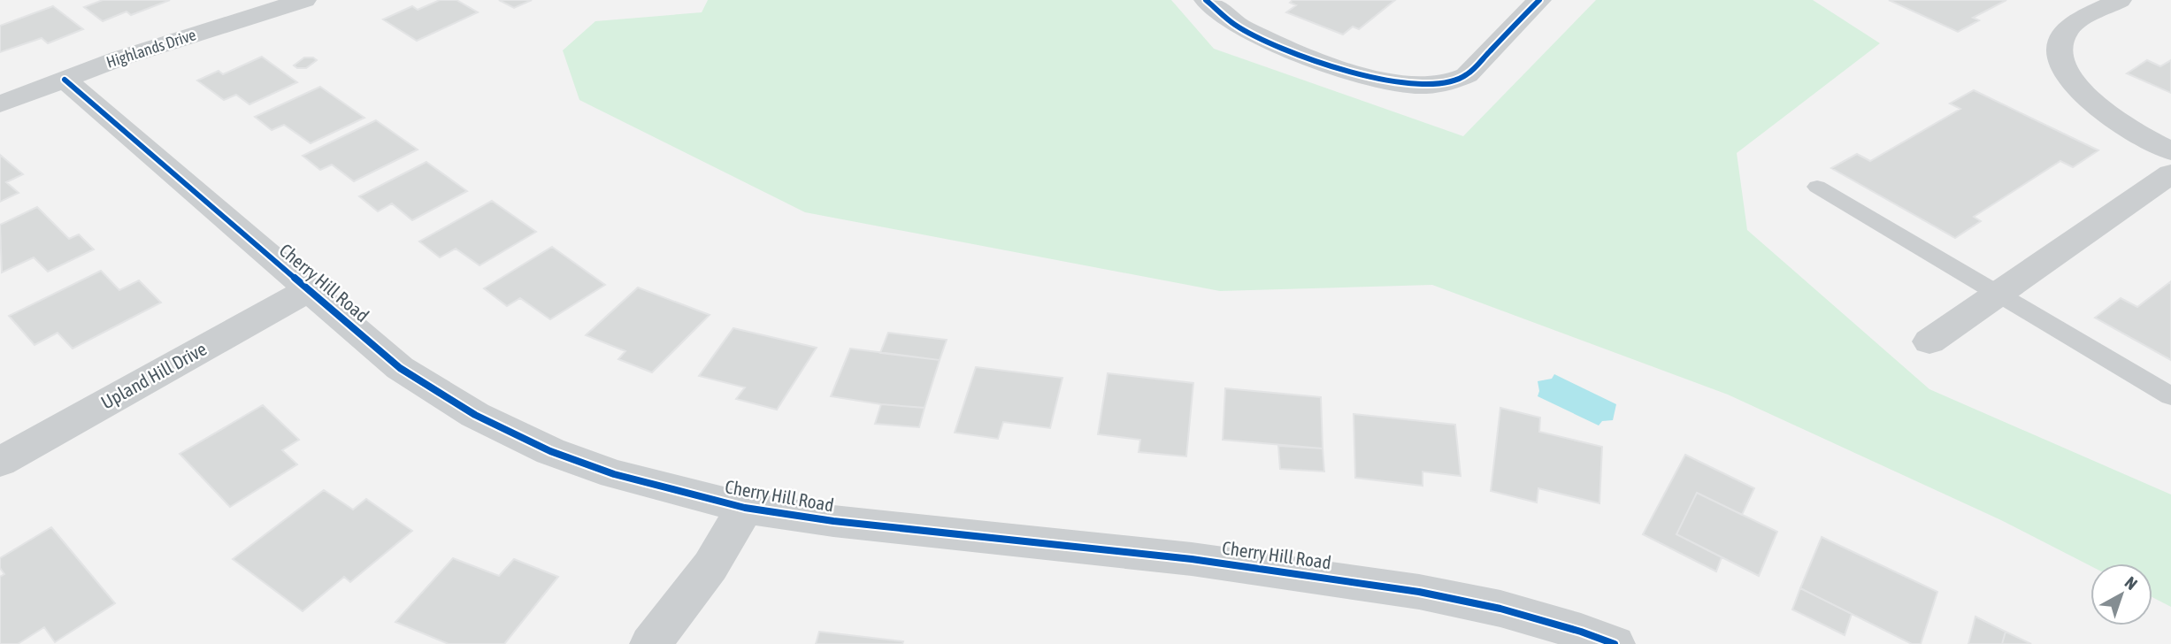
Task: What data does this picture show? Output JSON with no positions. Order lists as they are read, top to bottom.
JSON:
{
  "streets": {
    "street": ["Highlands Drive", "Cherry Hill Road", "Upland Hill Drive"]
  },
  "crossings": [
    ["Highlands Drive", "Cherry Hill Road"],
    ["Cherry Hill Road", "Upland Hill Drive"]
  ],
  "north": "top right"
}
